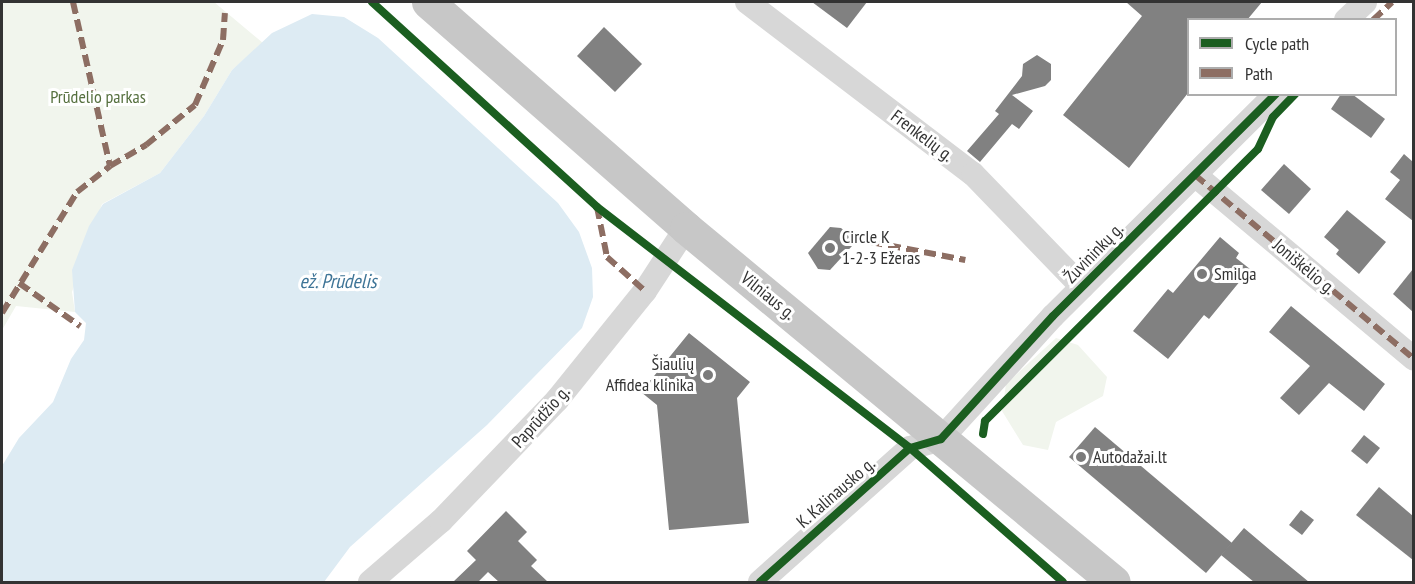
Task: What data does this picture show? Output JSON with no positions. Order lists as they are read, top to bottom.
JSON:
{
  "streets": {
    "highway": ["Vilniaus g."],
    "street": [
      "Frenkelių g.",
      "Žuvininkų g.",
      "Joniškėlio g.",
      "Paprūdžio g.",
      "K. Kalinausko g."
    ]
  },
  "crossings": [
    ["Frenkelių g.", "Žuvininkų g."],
    ["Žuvininkų g.", "Joniškėlio g."],
    ["Žuvininkų g.", "Vilniaus g."],
    ["Žuvininkų g.", "K. Kalinausko g."],
    ["Vilniaus g.", "Paprūdžio g."],
    ["Vilniaus g.", "K. Kalinausko g."]
  ],
  "water": ["ež. Prūdelis"],
  "parks": ["Prūdelio parkas"],
  "places": [
    "Circle K 1-2-3 Ežeras",
    "Smilga",
    "Šiaulių Affidea klinika",
    "Autodažai.lt"
  ],
  "legend": ["Cycle path", "Path"]
}
